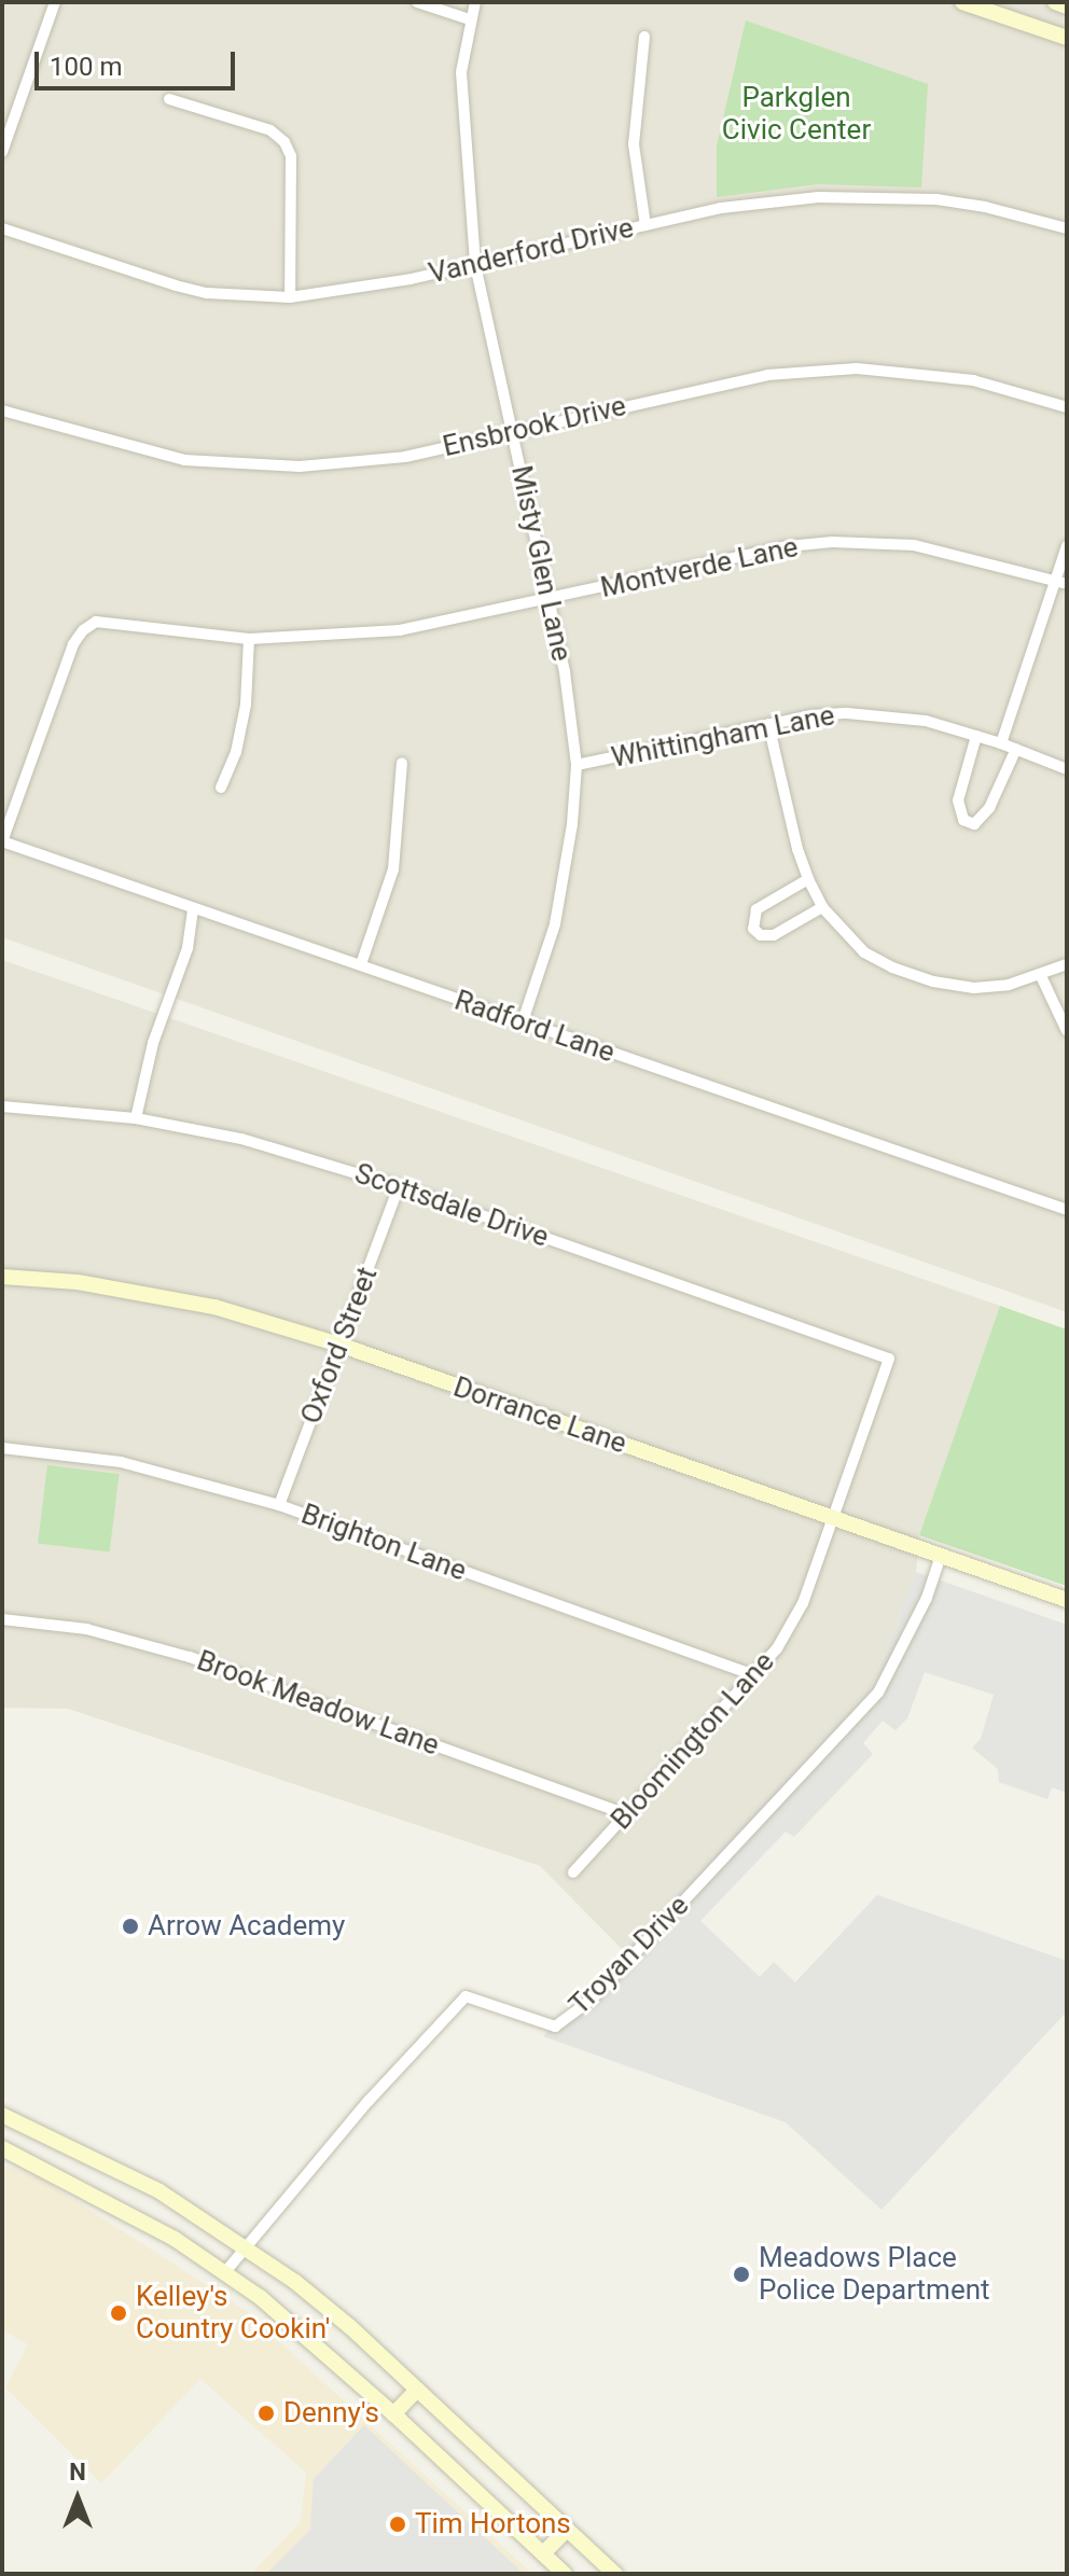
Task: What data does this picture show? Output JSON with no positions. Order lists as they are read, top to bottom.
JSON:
{
  "streets": {
    "main road": ["Dorrance Lane"],
    "street": [
      "Vanderford Drive",
      "Ensbrook Drive",
      "Misty Glen Lane",
      "Montverde Lane",
      "Whittingham Lane",
      "Radford Lane",
      "Scottsdale Drive",
      "Oxford Street",
      "Brighton Lane",
      "Brook Meadow Lane",
      "Bloomington Lane",
      "Troyan Drive"
    ]
  },
  "crossings": [
    ["Vanderford Drive", "Misty Glen Lane"],
    ["Ensbrook Drive", "Misty Glen Lane"],
    ["Misty Glen Lane", "Montverde Lane"],
    ["Misty Glen Lane", "Whittingham Lane"],
    ["Misty Glen Lane", "Radford Lane"],
    ["Montverde Lane", "Radford Lane"],
    ["Scottsdale Drive", "Oxford Street"],
    ["Scottsdale Drive", "Bloomington Lane"],
    ["Oxford Street", "Dorrance Lane"],
    ["Oxford Street", "Brighton Lane"],
    ["Dorrance Lane", "Bloomington Lane"],
    ["Dorrance Lane", "Troyan Drive"],
    ["Brighton Lane", "Bloomington Lane"],
    ["Brook Meadow Lane", "Bloomington Lane"]
  ],
  "parks": ["Parkglen Civic Center"],
  "places": [
    "Arrow Academy",
    "Meadows Place Police Department",
    "Kelley's Country Cookin'",
    "Denny's",
    "Tim Hortons"
  ],
  "scale_bar": "100 m",
  "north": "top"
}
